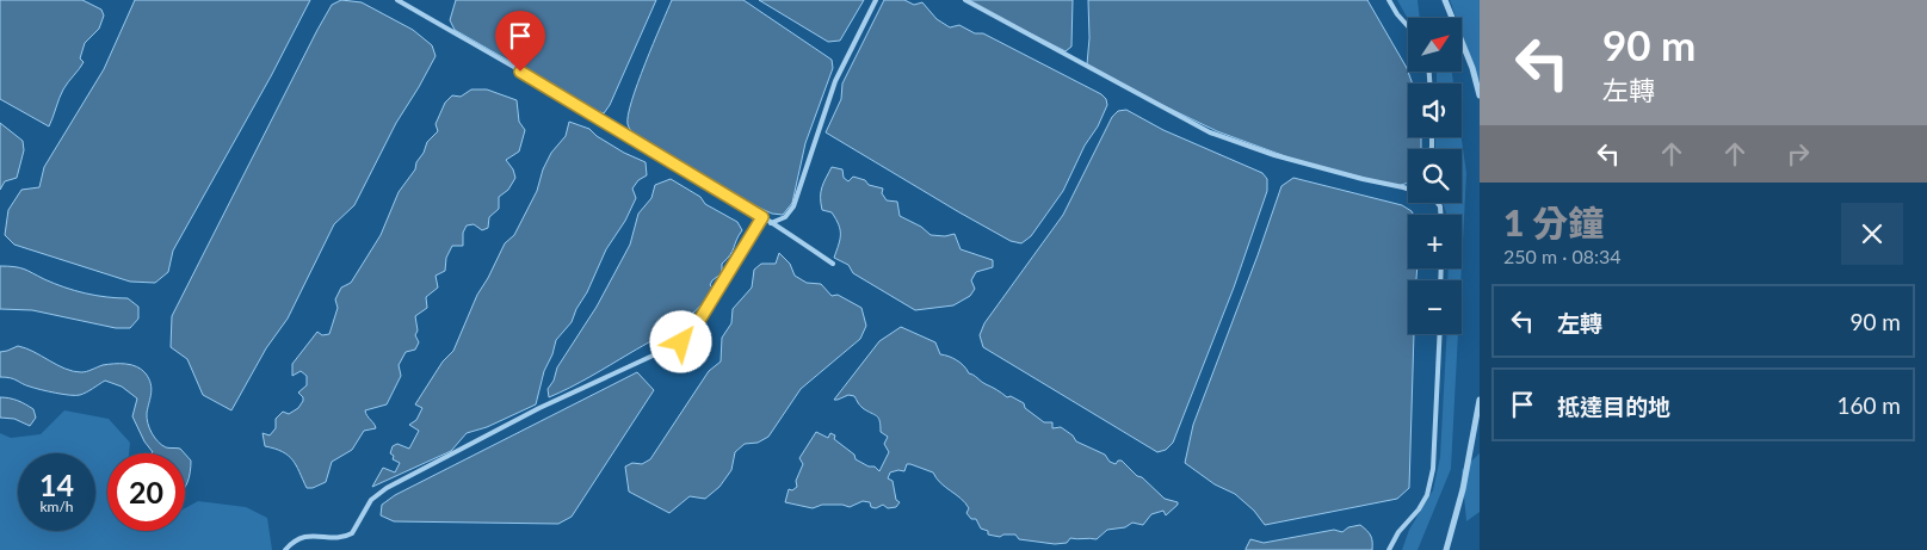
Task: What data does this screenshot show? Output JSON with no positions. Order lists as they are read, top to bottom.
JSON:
{
  "north": "top right",
  "page": {
    "turn": ["90 m", "左轉"],
    "map_buttons": ["+", "−"],
    "heading": ["1 分鐘", "250 m · 08:34"],
    "list": [
      {
        "name": "左轉",
        "value": "90 m"
      },
      {
        "name": "抵達目的地",
        "value": "160 m"
      }
    ],
    "speed": "14 km/h",
    "limit": "20"
  }
}
